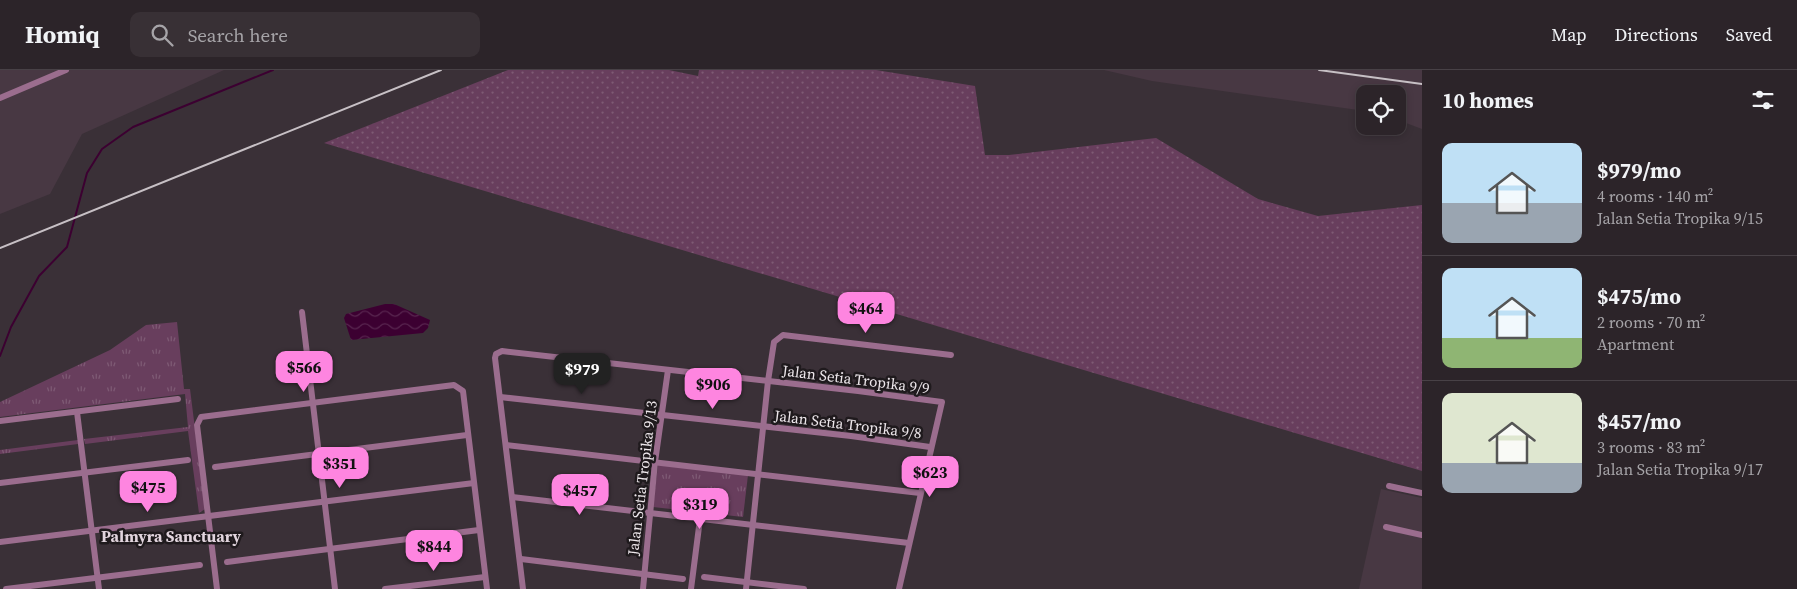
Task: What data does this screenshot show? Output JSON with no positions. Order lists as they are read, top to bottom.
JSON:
{
  "streets": {
    "street": ["Jalan Setia Tropika 9/9", "Jalan Setia Tropika 9/8", "Jalan Setia Tropika 9/13"]
  },
  "crossings": [
    ["Jalan Setia Tropika 9/9", "Jalan Setia Tropika 9/8"],
    ["Jalan Setia Tropika 9/9", "Jalan Setia Tropika 9/13"],
    ["Jalan Setia Tropika 9/8", "Jalan Setia Tropika 9/13"]
  ],
  "districts": ["Palmyra Sanctuary"],
  "page": {
    "header": "Homiq",
    "search": "Search here",
    "nav": ["Map", "Directions", "Saved"],
    "heading": "10 homes",
    "list": [
      {
        "name": "$979/mo",
        "note": "4 rooms · 140 m² · Jalan Setia Tropika 9/15"
      },
      {
        "name": "$475/mo",
        "note": "2 rooms · 70 m² · Apartment"
      },
      {
        "name": "$457/mo",
        "note": "3 rooms · 83 m² · Jalan Setia Tropika 9/17"
      }
    ],
    "price": [
      "$464",
      "$566",
      "$979",
      "$906",
      "$351",
      "$623",
      "$475",
      "$457",
      "$319",
      "$844"
    ]
  }
}
